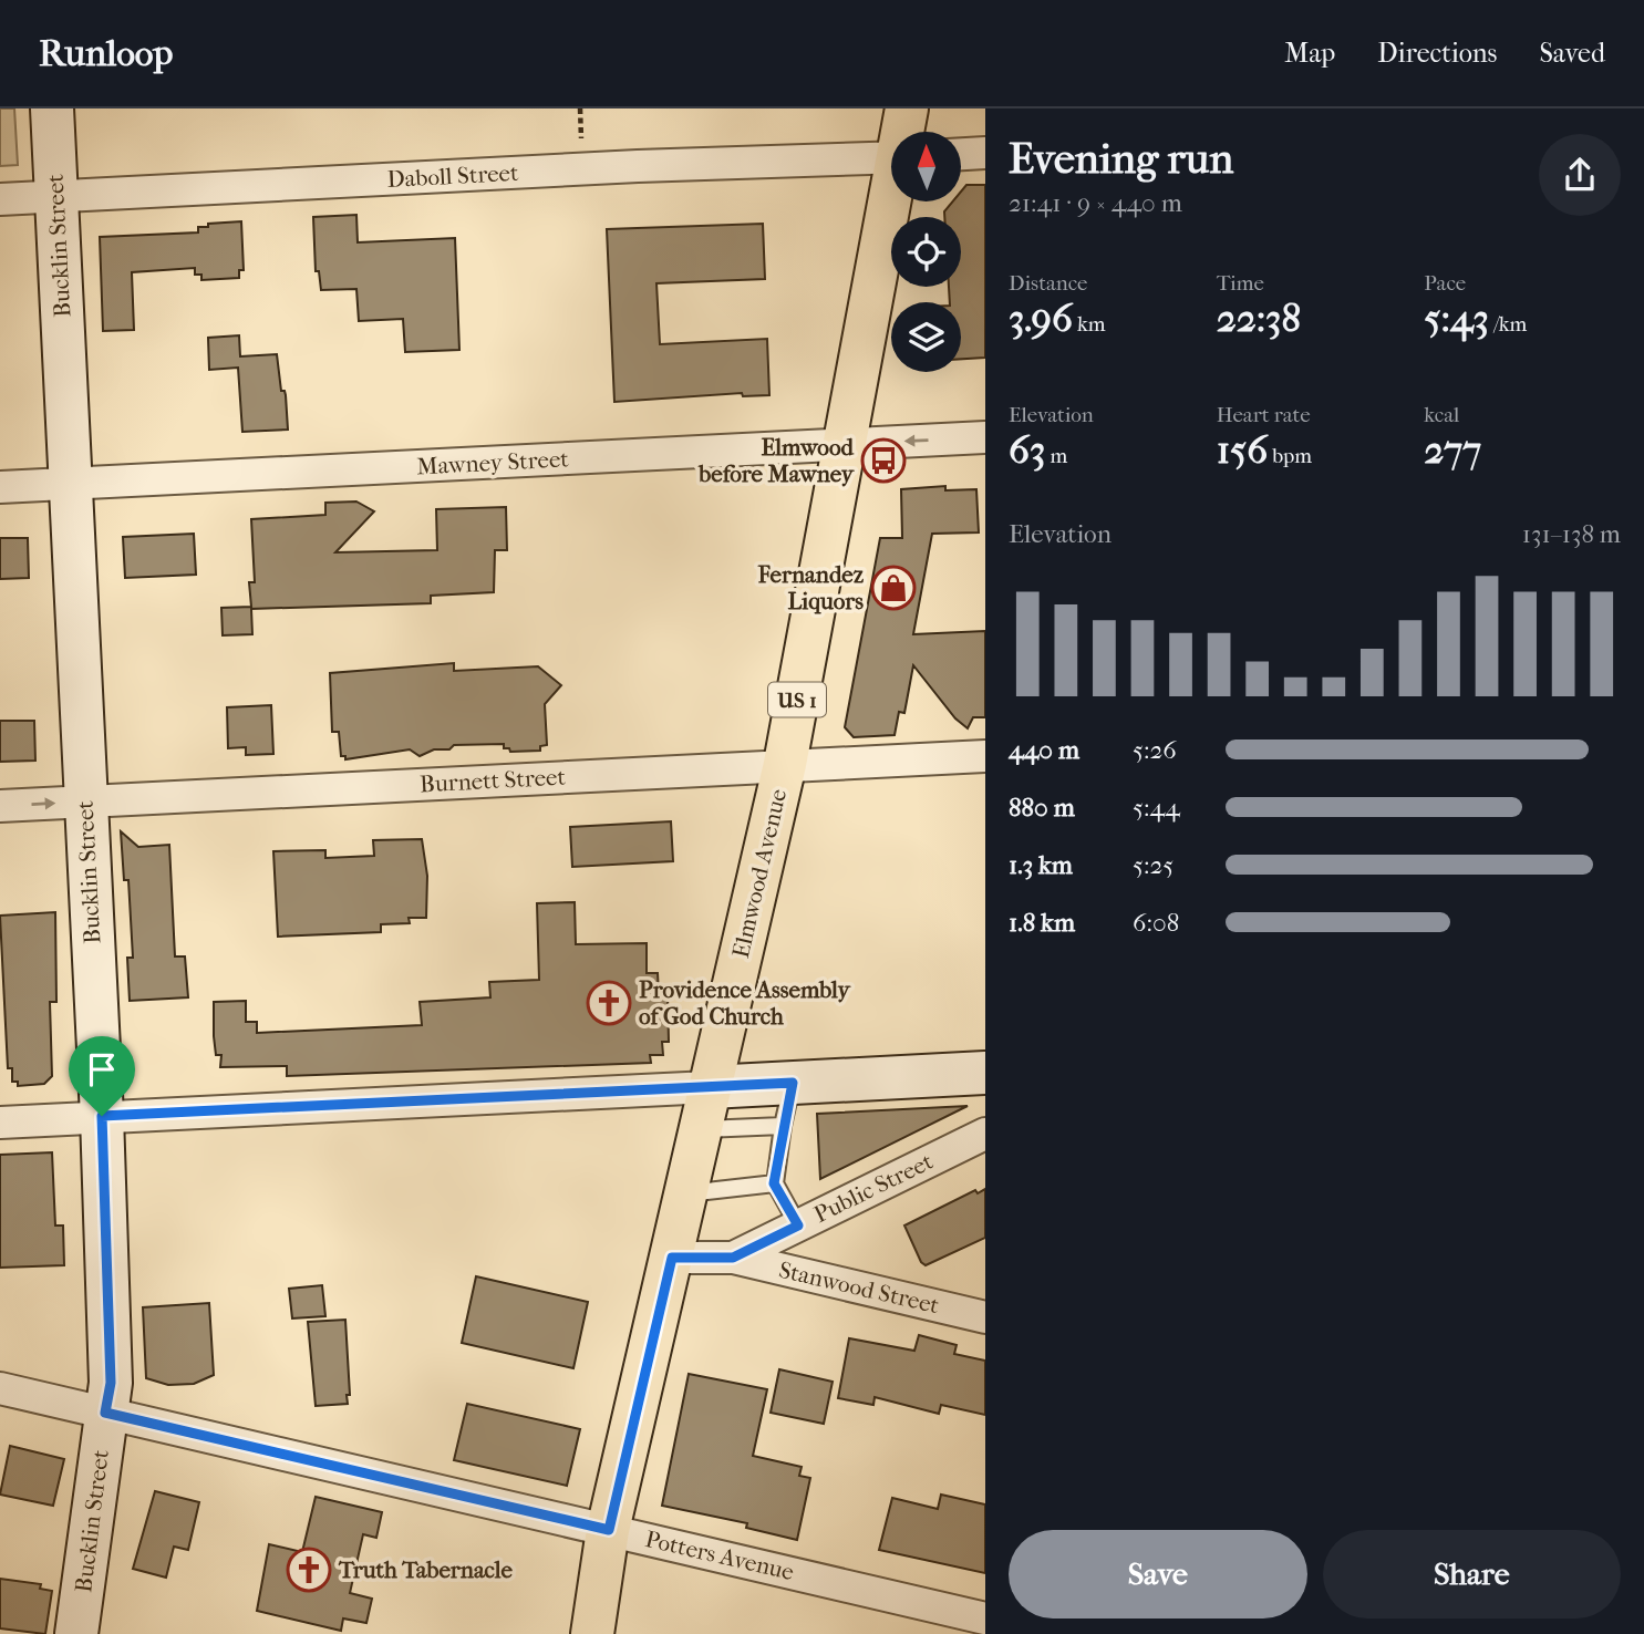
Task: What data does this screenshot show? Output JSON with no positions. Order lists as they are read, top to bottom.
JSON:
{
  "streets": {
    "main road": ["US 1", "Elmwood Avenue"],
    "street": [
      "Daboll Street",
      "Bucklin Street",
      "Mawney Street",
      "Burnett Street",
      "Public Street",
      "Stanwood Street",
      "Potters Avenue"
    ]
  },
  "crossings": [
    ["Daboll Street", "Bucklin Street"],
    ["Bucklin Street", "Mawney Street"],
    ["Bucklin Street", "Burnett Street"],
    ["Bucklin Street", "Potters Avenue"],
    ["Mawney Street", "Elmwood Avenue"],
    ["Burnett Street", "Elmwood Avenue"],
    ["Elmwood Avenue", "Public Street"],
    ["Elmwood Avenue", "Potters Avenue"],
    ["Public Street", "Stanwood Street"]
  ],
  "places": {
    "bus stop": ["Elmwood before Mawney"],
    "shop": ["Fernandez Liquors"],
    "church": ["Providence Assembly of God Church", "Truth Tabernacle"]
  },
  "north": "top",
  "page": {
    "header": "Runloop",
    "nav": ["Map", "Directions", "Saved"],
    "heading": ["Evening run", "21:41 · 9 × 440 m"],
    "stats": [
      ["Distance", "3.96 km"],
      ["Time", "22:38"],
      ["Pace", "5:43 /km"],
      ["Elevation", "63 m"],
      ["Heart rate", "156 bpm"],
      ["kcal", "277"]
    ],
    "chart": ["Elevation", "131–138 m"],
    "list": [
      {
        "name": "440 m",
        "note": "5:26"
      },
      {
        "name": "880 m",
        "note": "5:44"
      },
      {
        "name": "1.3 km",
        "note": "5:25"
      },
      {
        "name": "1.8 km",
        "note": "6:08"
      }
    ],
    "buttons": ["Save", "Share"]
  }
}
